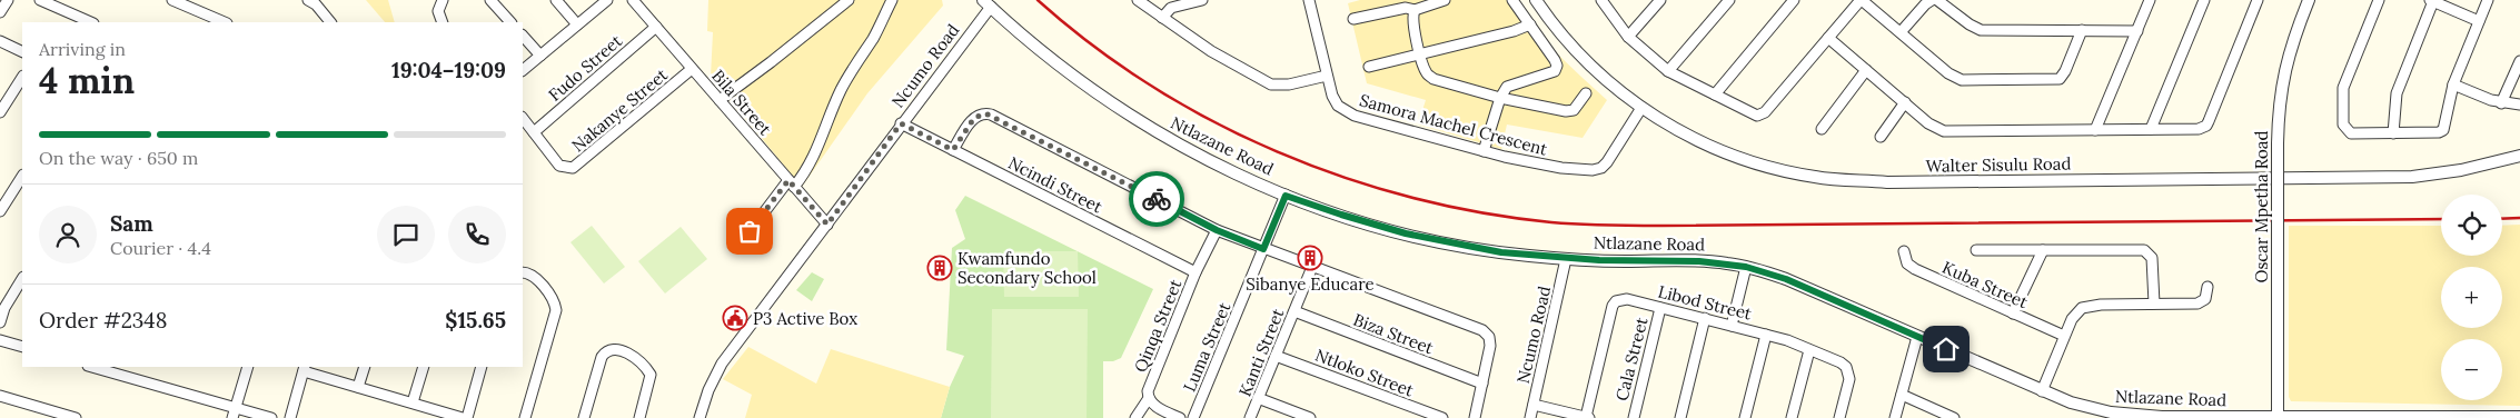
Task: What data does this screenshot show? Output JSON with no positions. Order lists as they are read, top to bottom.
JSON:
{
  "streets": {
    "street": [
      "Ncumo Road",
      "Fudo Street",
      "Bila Street",
      "Nakanye Street",
      "Samora Machel Crescent",
      "Ntlazane Road",
      "Walter Sisulu Road",
      "Ncindi Street",
      "Oscar Mpetha Road",
      "Kuba Street",
      "Libod Street",
      "Qinqa Street",
      "Biza Street",
      "Luma Street",
      "Kanti Street",
      "Cala Street",
      "Ntloko Street"
    ]
  },
  "crossings": [
    ["Ncumo Road", "Bila Street"],
    ["Ncumo Road", "Ntlazane Road"],
    ["Ncumo Road", "Ncindi Street"],
    ["Fudo Street", "Bila Street"],
    ["Fudo Street", "Nakanye Street"],
    ["Bila Street", "Nakanye Street"],
    ["Samora Machel Crescent", "Walter Sisulu Road"],
    ["Ntlazane Road", "Oscar Mpetha Road"],
    ["Ntlazane Road", "Luma Street"],
    ["Ncindi Street", "Qinqa Street"],
    ["Libod Street", "Cala Street"],
    ["Biza Street", "Kanti Street"],
    ["Kanti Street", "Ntloko Street"]
  ],
  "places": {
    "building": ["Sibanye Educare", "Kwamfundo Secondary School"],
    "public building": ["P3 Active Box"]
  },
  "page": {
    "heading": ["4 min", "Arriving in", "19:04–19:09"],
    "panel": [
      "Sam",
      "Courier · 4.4",
      "Order #2348",
      "$15.65"
    ],
    "bar": "On the way · 650 m",
    "map_buttons": ["+", "−"]
  }
}
